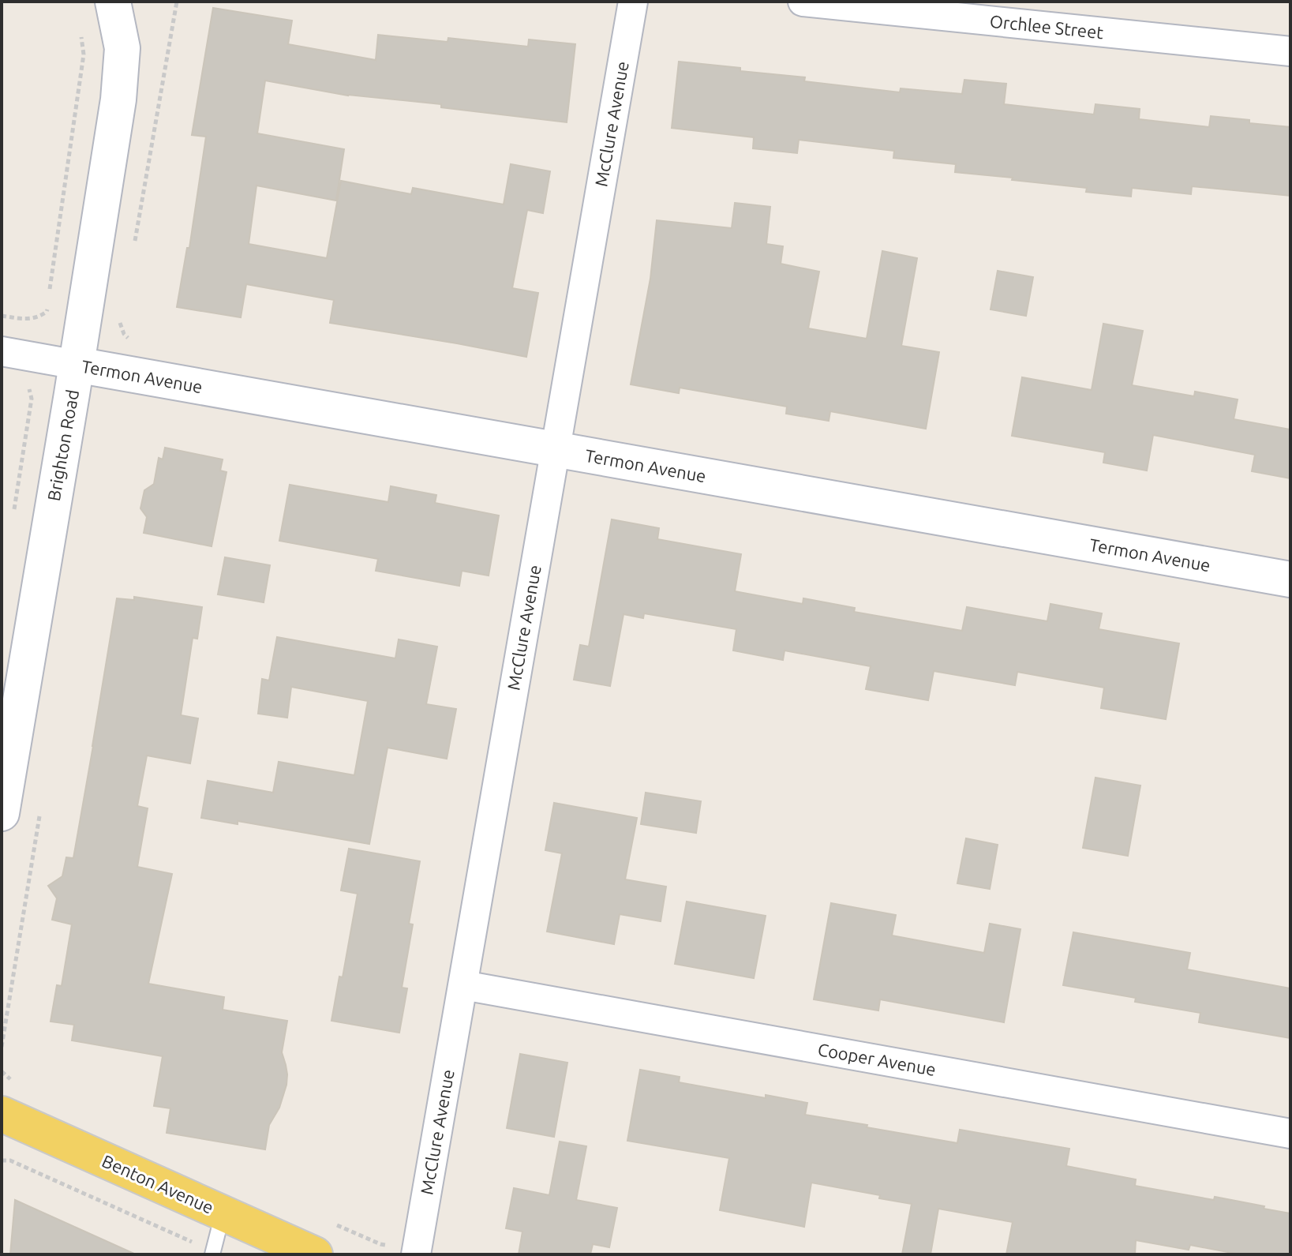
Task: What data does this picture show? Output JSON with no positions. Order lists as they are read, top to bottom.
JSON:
{
  "streets": {
    "main road": ["Benton Avenue"],
    "street": [
      "Orchlee Street",
      "McClure Avenue",
      "Termon Avenue",
      "Brighton Road",
      "Cooper Avenue"
    ]
  },
  "crossings": [
    ["McClure Avenue", "Termon Avenue"],
    ["McClure Avenue", "Cooper Avenue"],
    ["Termon Avenue", "Brighton Road"]
  ]
}
